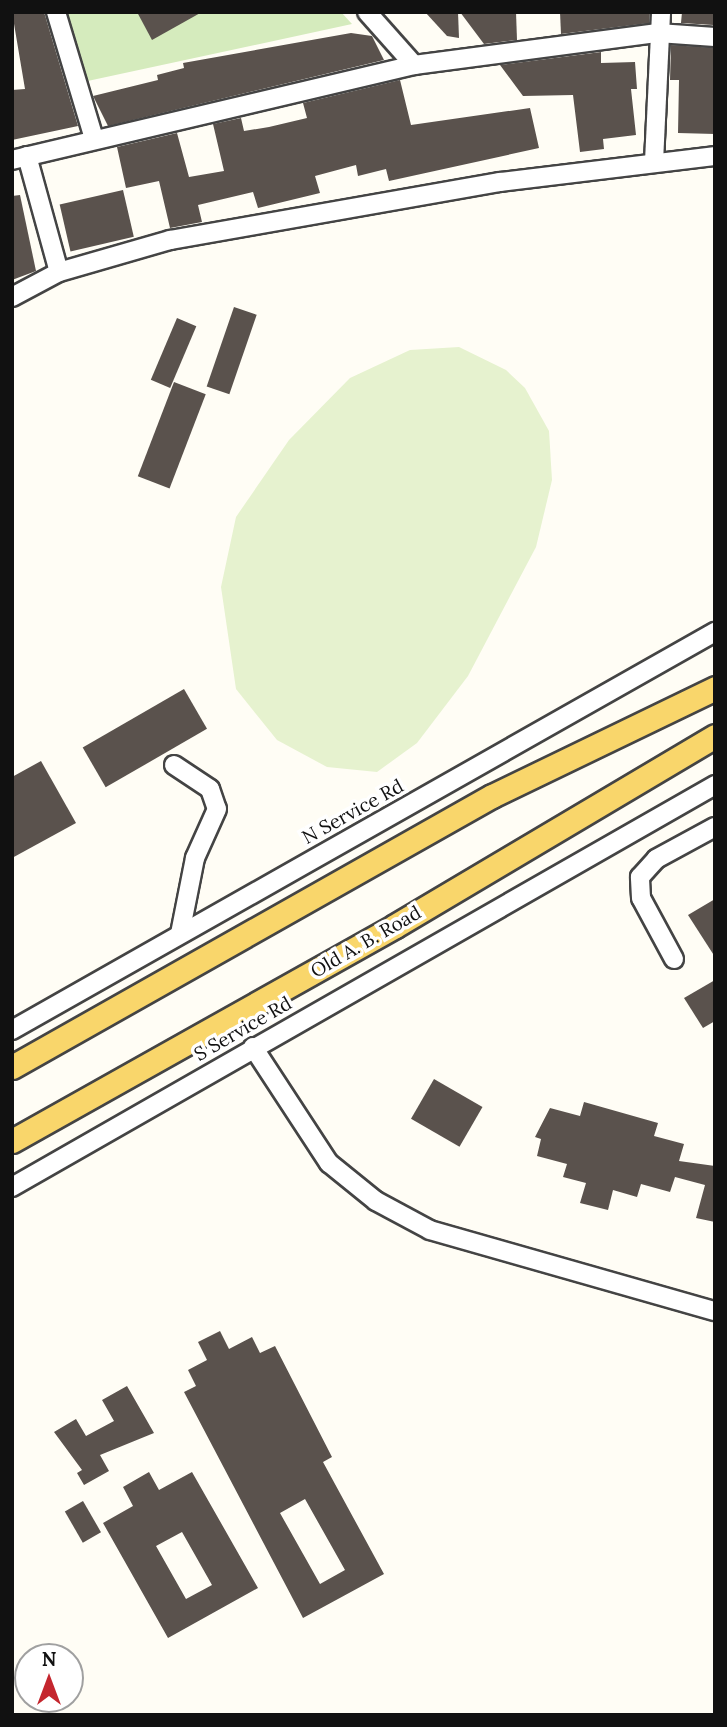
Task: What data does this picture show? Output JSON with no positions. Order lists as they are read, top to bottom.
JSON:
{
  "streets": {
    "main road": ["Old A. B. Road"],
    "street": ["N Service Rd", "S Service Rd"]
  },
  "north": "top"
}
